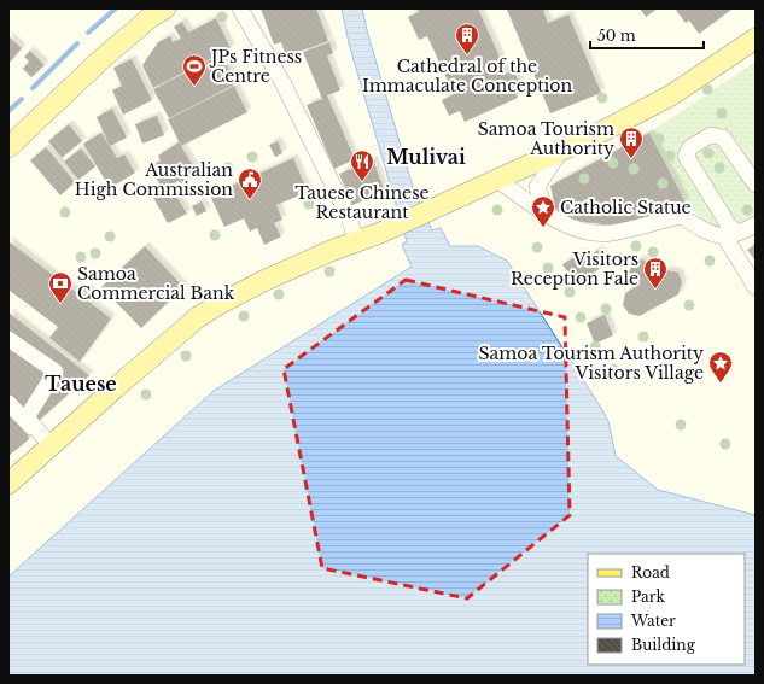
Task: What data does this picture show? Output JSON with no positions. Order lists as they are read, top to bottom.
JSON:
{
  "districts": ["Mulivai", "Tauese"],
  "places": {
    "building": ["Cathedral of the Immaculate Conception", "Samoa Tourism Authority", "Visitors Reception Fale"],
    "sports": ["JPs Fitness Centre"],
    "restaurant": ["Tauese Chinese Restaurant"],
    "public building": ["Australian High Commission"],
    "place": ["Catholic Statue", "Samoa Tourism Authority Visitors Village"],
    "bank": ["Samoa Commercial Bank"]
  },
  "legend": [
    "Road",
    "Park",
    "Water",
    "Building"
  ],
  "scale_bar": "50 m"
}
